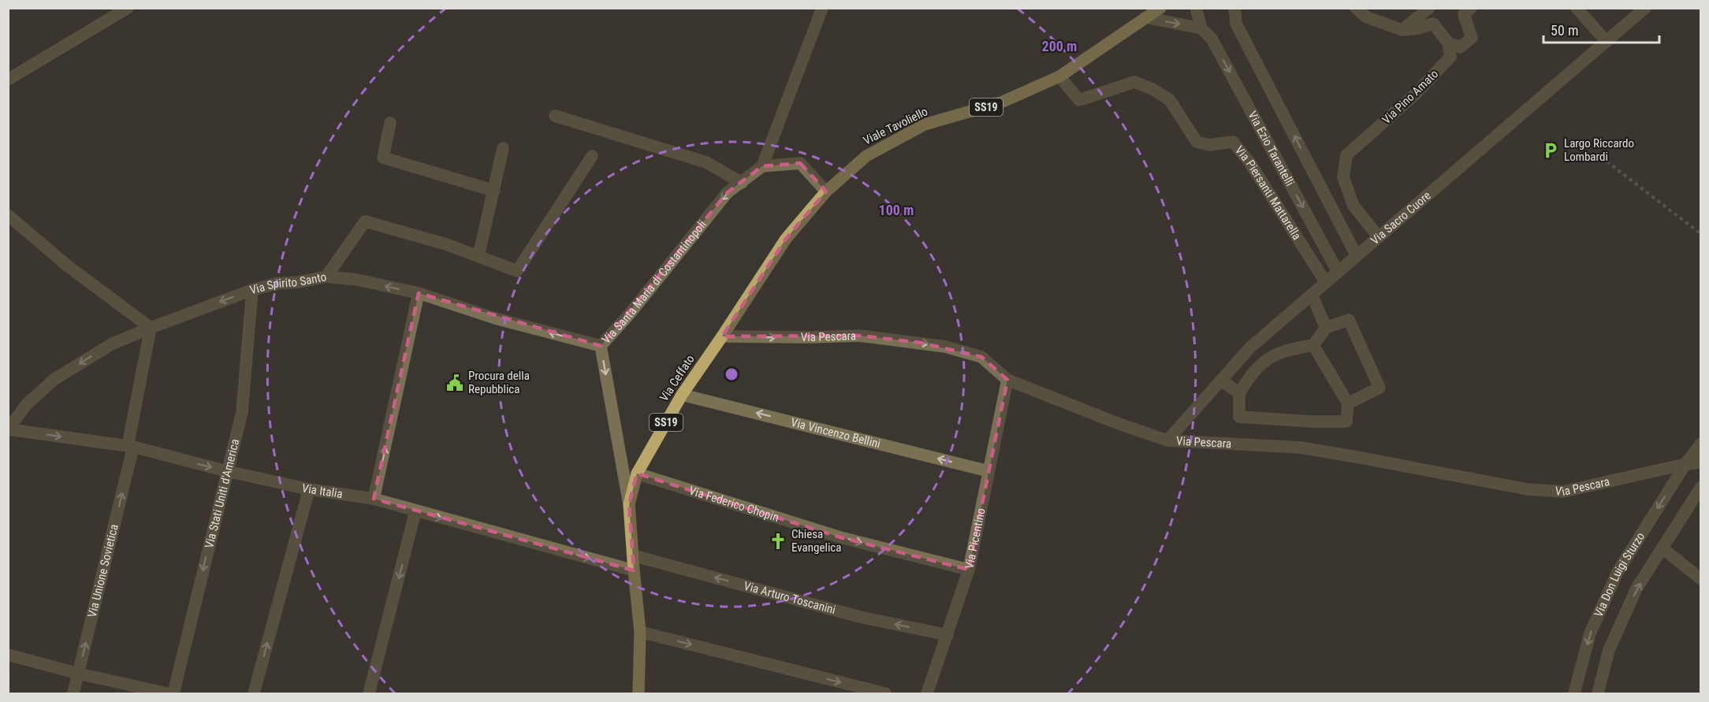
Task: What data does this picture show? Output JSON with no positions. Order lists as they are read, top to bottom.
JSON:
{
  "streets": {
    "main road": ["SS19", "Viale Tavoliello", "Via Ceffato"],
    "street": [
      "Via Pino Amato",
      "Via Ezio Tarantelli",
      "Via Piersanti Mattarella",
      "Via Sacro Cuore",
      "Via Santa Maria di Costantinopoli",
      "Via Spirito Santo",
      "Via Pescara",
      "Via Vincenzo Bellini",
      "Via Italia",
      "Via Stati Uniti d'America",
      "Via Federico Chopin",
      "Via Picentino",
      "Via Unione Sovietica",
      "Via Don Luigi Sturzo",
      "Via Arturo Toscanini"
    ]
  },
  "crossings": [
    ["Via Pino Amato", "Via Sacro Cuore"],
    ["Viale Tavoliello", "Via Piersanti Mattarella"],
    ["Viale Tavoliello", "Via Ceffato"],
    ["Via Ezio Tarantelli", "Via Sacro Cuore"],
    ["Via Piersanti Mattarella", "Via Sacro Cuore"],
    ["Via Sacro Cuore", "Via Pescara"],
    ["Via Santa Maria di Costantinopoli", "Via Spirito Santo"],
    ["Via Santa Maria di Costantinopoli", "Via Ceffato"],
    ["Via Spirito Santo", "Via Italia"],
    ["Via Spirito Santo", "Via Stati Uniti d'America"],
    ["Via Spirito Santo", "Via Unione Sovietica"],
    ["Via Pescara", "Via Ceffato"],
    ["Via Pescara", "Via Picentino"],
    ["Via Pescara", "Via Don Luigi Sturzo"],
    ["Via Ceffato", "Via Vincenzo Bellini"],
    ["Via Ceffato", "Via Italia"],
    ["Via Ceffato", "Via Federico Chopin"],
    ["Via Ceffato", "Via Arturo Toscanini"],
    ["Via Vincenzo Bellini", "Via Picentino"],
    ["Via Italia", "Via Stati Uniti d'America"],
    ["Via Italia", "Via Unione Sovietica"],
    ["Via Federico Chopin", "Via Picentino"],
    ["Via Picentino", "Via Arturo Toscanini"]
  ],
  "one_way": [
    "Via Santa Maria di Costantinopoli",
    "Via Spirito Santo",
    "Via Vincenzo Bellini",
    "Via Italia",
    "Via Federico Chopin",
    "Via Unione Sovietica"
  ],
  "places": {
    "parking": ["Largo Riccardo Lombardi"],
    "public building": ["Procura della Repubblica"],
    "church": ["Chiesa Evangelica"]
  },
  "scale_bar": "50 m",
  "rings": ["200 m", "100 m"]
}
